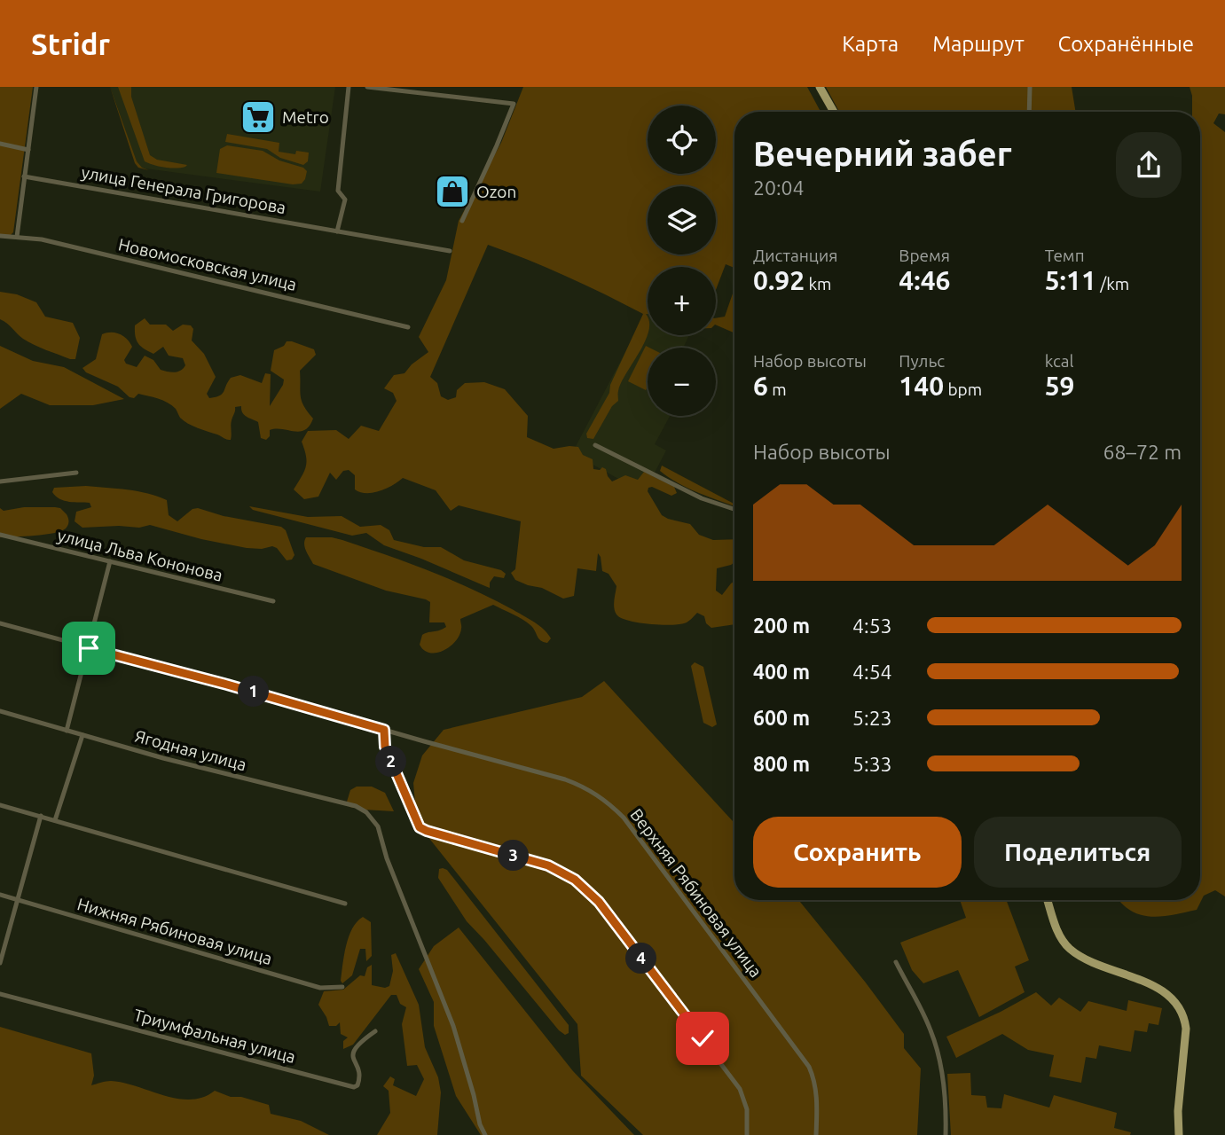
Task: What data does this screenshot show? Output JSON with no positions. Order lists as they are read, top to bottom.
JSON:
{
  "streets": {
    "street": [
      "улица Генерала Григорова",
      "Новомосковская улица",
      "улица Льва Кононова",
      "Ягодная улица",
      "Верхняя Рябиновая улица",
      "Нижняя Рябиновая улица",
      "Триумфальная улица"
    ]
  },
  "places": {
    "supermarket": ["Metro"],
    "shop": ["Ozon"]
  },
  "page": {
    "header": "Stridr",
    "nav": ["Карта", "Маршрут", "Сохранённые"],
    "map_buttons": ["+", "−"],
    "heading": ["Вечерний забег", "20:04"],
    "stats": [
      ["Дистанция", "0.92 km"],
      ["Время", "4:46"],
      ["Темп", "5:11 /km"],
      ["Набор высоты", "6 m"],
      ["Пульс", "140 bpm"],
      ["kcal", "59"]
    ],
    "chart": ["Набор высоты", "68–72 m"],
    "list": [
      {
        "name": "200 m",
        "note": "4:53"
      },
      {
        "name": "400 m",
        "note": "4:54"
      },
      {
        "name": "600 m",
        "note": "5:23"
      },
      {
        "name": "800 m",
        "note": "5:33"
      }
    ],
    "pins": [
      "1",
      "2",
      "3",
      "4"
    ],
    "buttons": ["Сохранить", "Поделиться"]
  }
}
